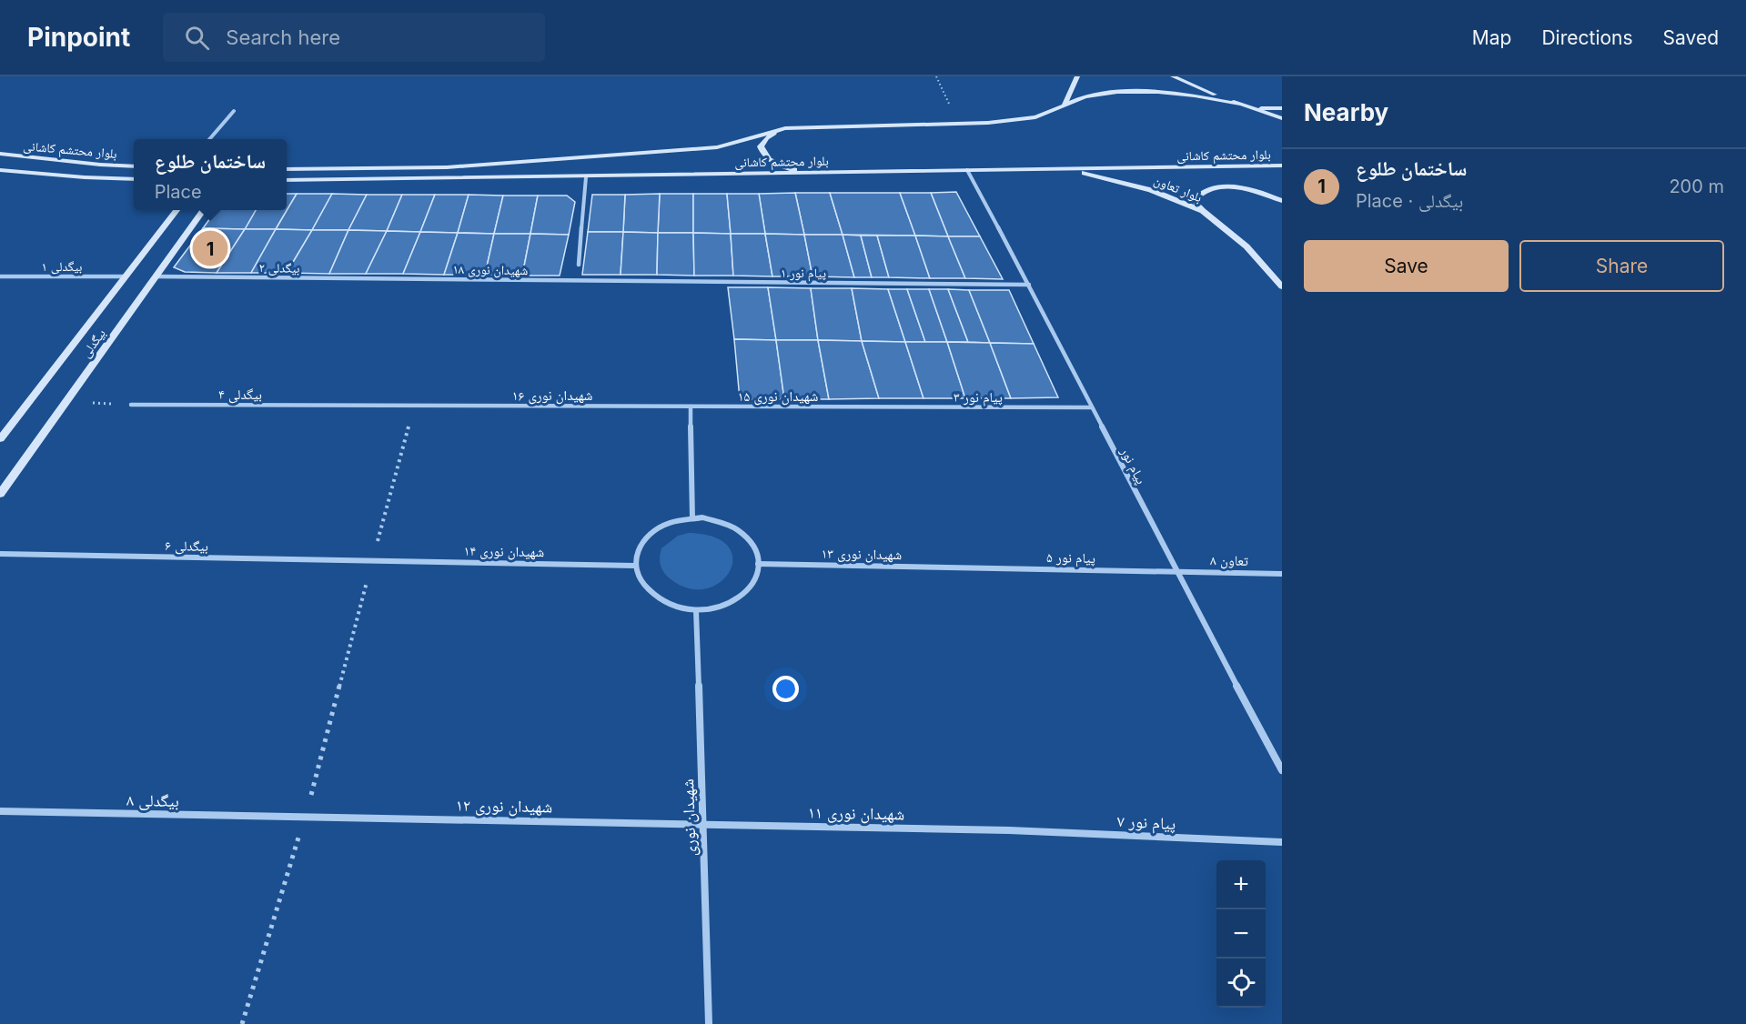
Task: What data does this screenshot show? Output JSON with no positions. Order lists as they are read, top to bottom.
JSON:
{
  "streets": {
    "main road": ["بلوار محتشم کاشانی", "بلوار تعاون", "بیگدلی"],
    "street": [
      "بیگدلی ۱",
      "بیگدلی ۲",
      "شهیدان نوری ۱۸",
      "پیام نور ۱",
      "بیگدلی ۴",
      "شهیدان نوری ۱۶",
      "شهیدان نوری ۱۵",
      "پیام نور ۳",
      "پیام نور",
      "بیگدلی ۶",
      "شهیدان نوری ۱۴",
      "شهیدان نوری ۱۳",
      "پیام نور ۵",
      "تعاون ۸",
      "بیگدلی ۸",
      "شهیدان نوری ۱۲",
      "شهیدان نوری ۱۱",
      "شهیدان نوری",
      "پیام نور ۷"
    ]
  },
  "crossings": [
    ["بلوار محتشم کاشانی", "بلوار تعاون"],
    ["بلوار محتشم کاشانی", "پیام نور"],
    ["بیگدلی ۱", "بیگدلی"],
    ["بیگدلی ۲", "شهیدان نوری ۱۸"],
    ["بیگدلی ۲", "بیگدلی"],
    ["شهیدان نوری ۱۸", "پیام نور ۱"],
    ["پیام نور ۱", "پیام نور"],
    ["بیگدلی ۴", "شهیدان نوری ۱۶"],
    ["شهیدان نوری ۱۶", "شهیدان نوری ۱۵"],
    ["شهیدان نوری ۱۵", "پیام نور ۳"],
    ["پیام نور ۳", "پیام نور"],
    ["پیام نور", "پیام نور ۵"],
    ["پیام نور", "تعاون ۸"],
    ["بیگدلی ۶", "شهیدان نوری ۱۴"],
    ["شهیدان نوری ۱۴", "شهیدان نوری ۱۳"],
    ["شهیدان نوری ۱۴", "شهیدان نوری"],
    ["شهیدان نوری ۱۳", "پیام نور ۵"],
    ["شهیدان نوری ۱۳", "شهیدان نوری"],
    ["پیام نور ۵", "تعاون ۸"],
    ["بیگدلی ۸", "شهیدان نوری ۱۲"],
    ["شهیدان نوری ۱۲", "شهیدان نوری ۱۱"],
    ["شهیدان نوری ۱۲", "شهیدان نوری"],
    ["شهیدان نوری ۱۱", "شهیدان نوری"],
    ["شهیدان نوری ۱۱", "پیام نور ۷"]
  ],
  "page": {
    "header": "Pinpoint",
    "search": "Search here",
    "nav": ["Map", "Directions", "Saved"],
    "heading": "Nearby",
    "popup": ["ساختمان طلوع", "Place"],
    "list": [
      {
        "mark": "1",
        "name": "ساختمان طلوع",
        "note": "Place · بیگدلی",
        "value": "200 m"
      }
    ],
    "buttons": ["Save", "Share"],
    "pins": "1",
    "map_buttons": ["+", "−"]
  }
}
